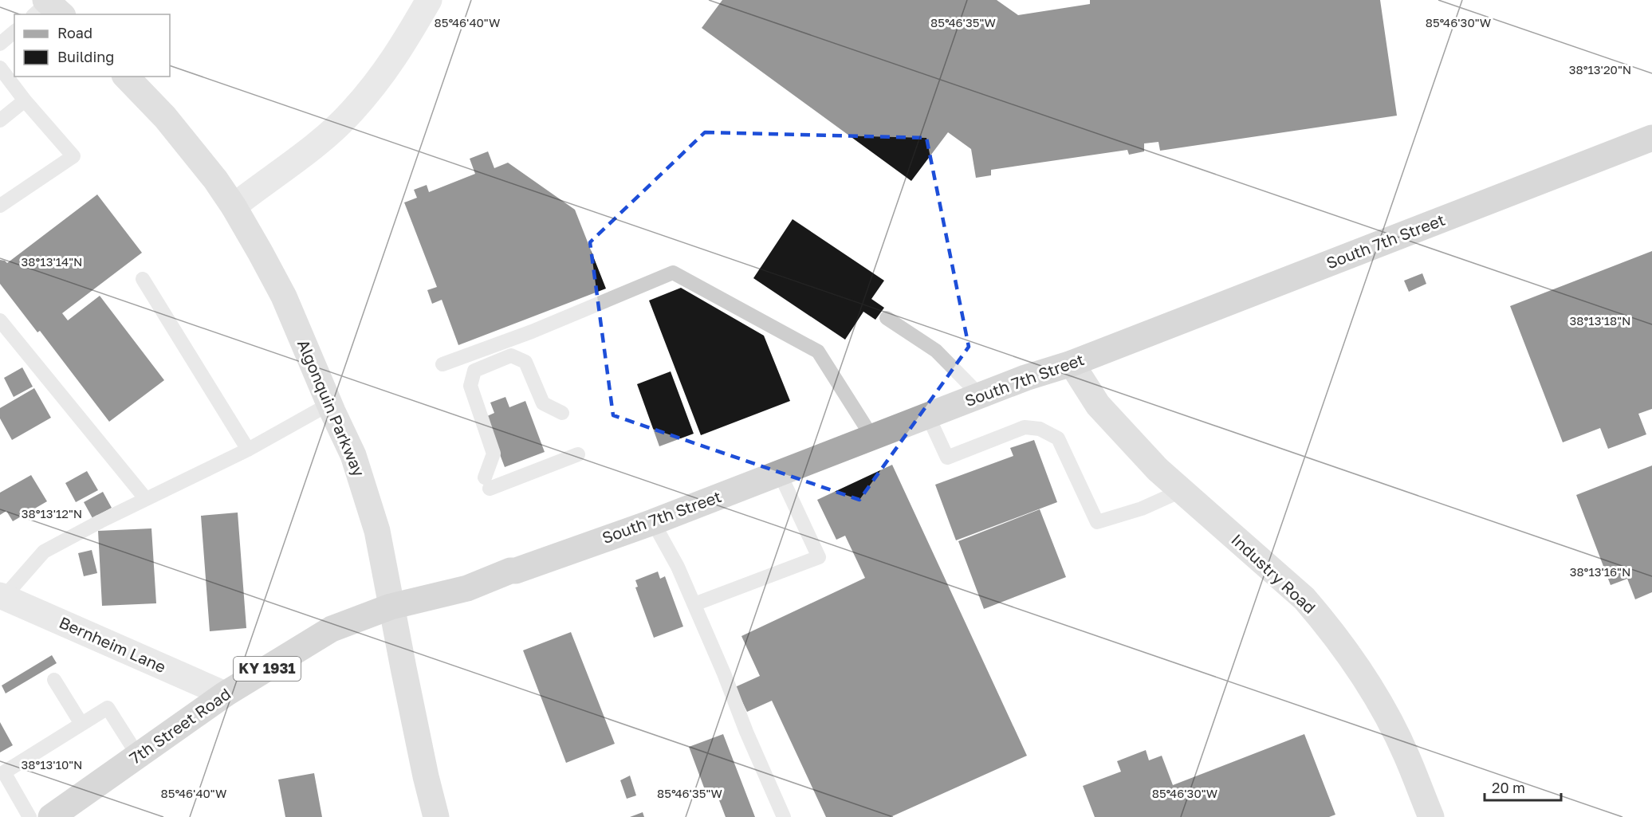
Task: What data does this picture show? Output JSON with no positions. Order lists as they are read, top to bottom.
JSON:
{
  "streets": {
    "main road": [
      "South 7th Street",
      "Algonquin Parkway",
      "Industry Road",
      "KY 1931",
      "7th Street Road"
    ],
    "street": ["Bernheim Lane"]
  },
  "crossings": [
    ["South 7th Street", "Algonquin Parkway"],
    ["South 7th Street", "Industry Road"],
    ["South 7th Street", "7th Street Road"],
    ["Algonquin Parkway", "7th Street Road"],
    ["Bernheim Lane", "7th Street Road"]
  ],
  "legend": ["Road", "Building"],
  "scale_bar": "20 m",
  "coordinates": [
    "85°46'40\"W",
    "85°46'35\"W",
    "85°46'30\"W",
    "38°13'20\"N",
    "38°13'14\"N",
    "38°13'18\"N",
    "38°13'12\"N",
    "38°13'16\"N",
    "38°13'10\"N"
  ]
}
